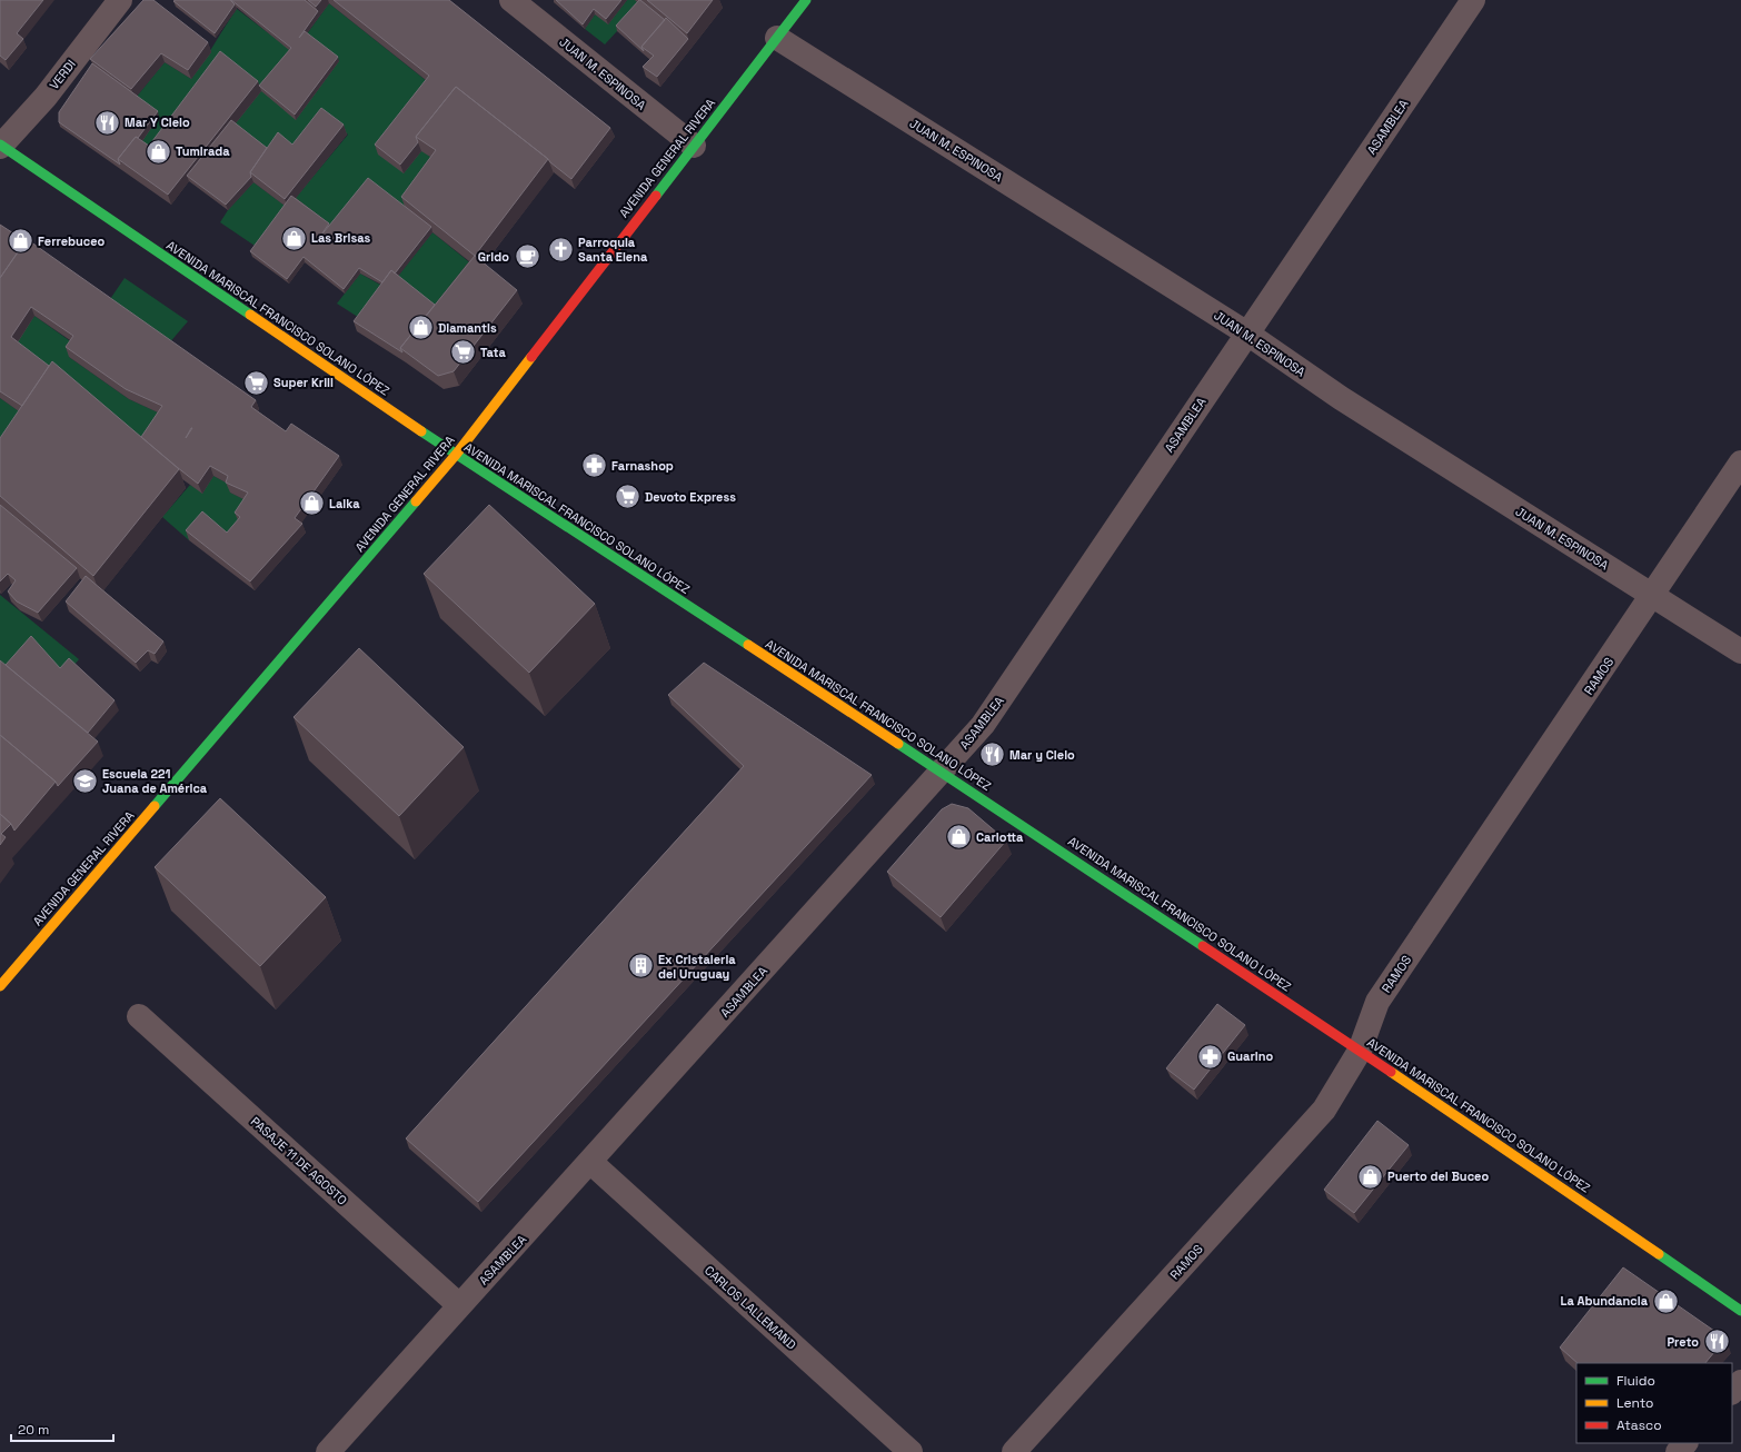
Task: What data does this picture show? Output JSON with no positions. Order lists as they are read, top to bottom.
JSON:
{
  "streets": {
    "street": [
      "JUAN M. ESPINOSA",
      "VERDI",
      "ASAMBLEA",
      "AVENIDA GENERAL RIVERA",
      "AVENIDA MARISCAL FRANCISCO SOLANO LÓPEZ",
      "RAMOS",
      "PASAJE 11 DE AGOSTO",
      "CARLOS LALLEMAND"
    ]
  },
  "crossings": [
    ["JUAN M. ESPINOSA", "ASAMBLEA"],
    ["JUAN M. ESPINOSA", "AVENIDA GENERAL RIVERA"],
    ["JUAN M. ESPINOSA", "RAMOS"],
    ["VERDI", "AVENIDA MARISCAL FRANCISCO SOLANO LÓPEZ"],
    ["ASAMBLEA", "AVENIDA MARISCAL FRANCISCO SOLANO LÓPEZ"],
    ["ASAMBLEA", "PASAJE 11 DE AGOSTO"],
    ["ASAMBLEA", "CARLOS LALLEMAND"],
    ["AVENIDA GENERAL RIVERA", "AVENIDA MARISCAL FRANCISCO SOLANO LÓPEZ"],
    ["AVENIDA MARISCAL FRANCISCO SOLANO LÓPEZ", "RAMOS"]
  ],
  "places": {
    "restaurant": ["Mar Y CIelo", "Mar y Cielo", "Preto"],
    "shop": [
      "Tumirada",
      "Las Brisas",
      "Ferrebuceo",
      "Diamantis",
      "Laika",
      "Carlotta",
      "Puerto del Buceo",
      "La Abundancia"
    ],
    "church": ["Parroquia Santa Elena"],
    "cafe": ["Grido"],
    "supermarket": ["Tata", "Super Krill", "Devoto Express"],
    "pharmacy": ["Farnashop", "Guarino"],
    "school or university": ["Escuela 221 Juana de América"],
    "building": ["Ex Cristaleria del Uruguay"]
  },
  "legend": ["Fluido", "Lento", "Atasco"],
  "scale_bar": "20 m"
}
